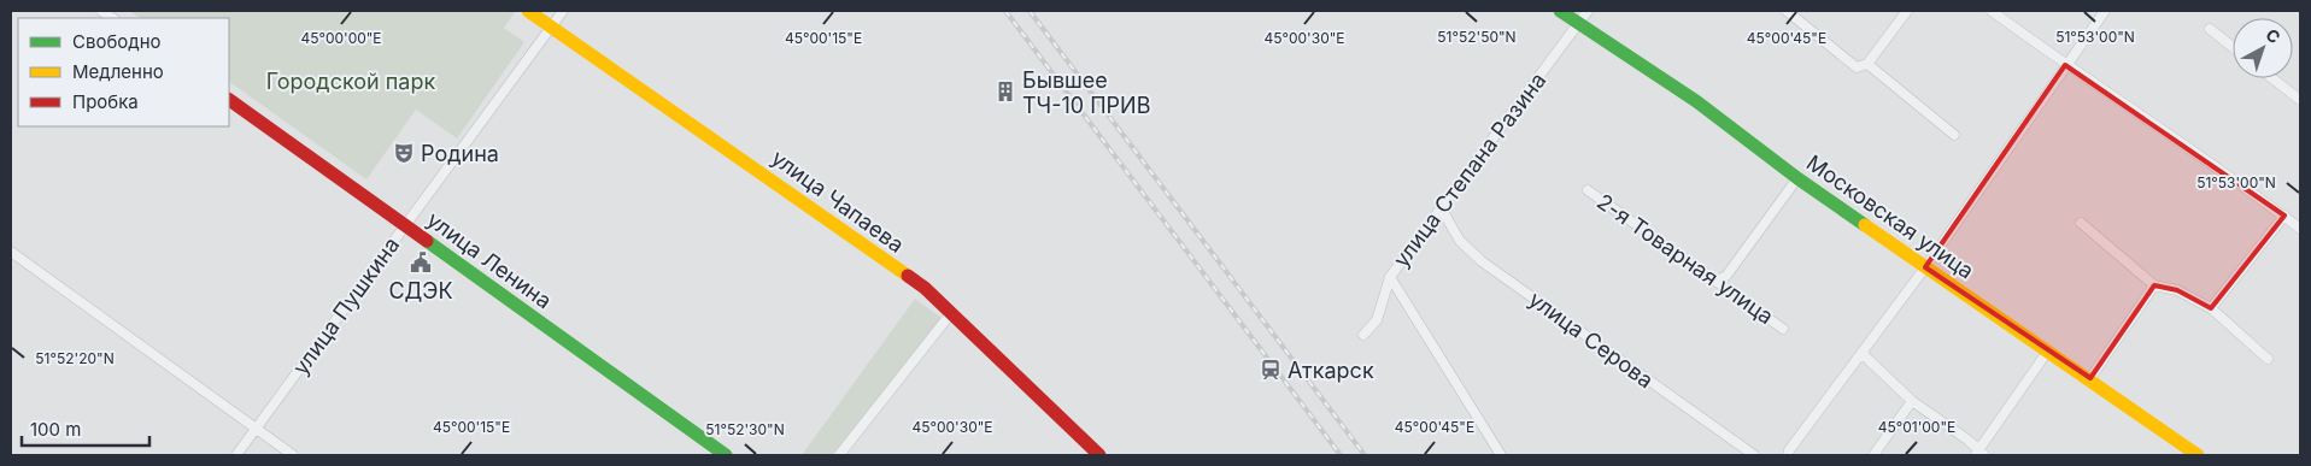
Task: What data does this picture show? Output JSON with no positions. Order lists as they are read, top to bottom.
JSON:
{
  "streets": {
    "street": [
      "улица Степана Разина",
      "улица Чапаева",
      "Московская улица",
      "2-я Товарная улица",
      "улица Ленина",
      "улица Пушкина",
      "улица Серова"
    ]
  },
  "crossings": [
    ["улица Степана Разина", "Московская улица"],
    ["улица Степана Разина", "улица Серова"],
    ["улица Чапаева", "улица Пушкина"],
    ["улица Ленина", "улица Пушкина"]
  ],
  "parks": ["Городской парк"],
  "places": {
    "building": ["Бывшее ТЧ-10 ПРИВ"],
    "theatre": ["Родина"],
    "public building": ["СДЭК"],
    "station": ["Аткарск"]
  },
  "legend": ["Свободно", "Медленно", "Пробка"],
  "scale_bar": "100 m",
  "north": "top right",
  "coordinates": [
    "51°52'50\"N",
    "51°53'00\"N",
    "45°00'00\"E",
    "45°00'15\"E",
    "45°00'30\"E",
    "45°00'45\"E",
    "51°52'20\"N",
    "45°01'00\"E",
    "51°52'30\"N"
  ]
}
